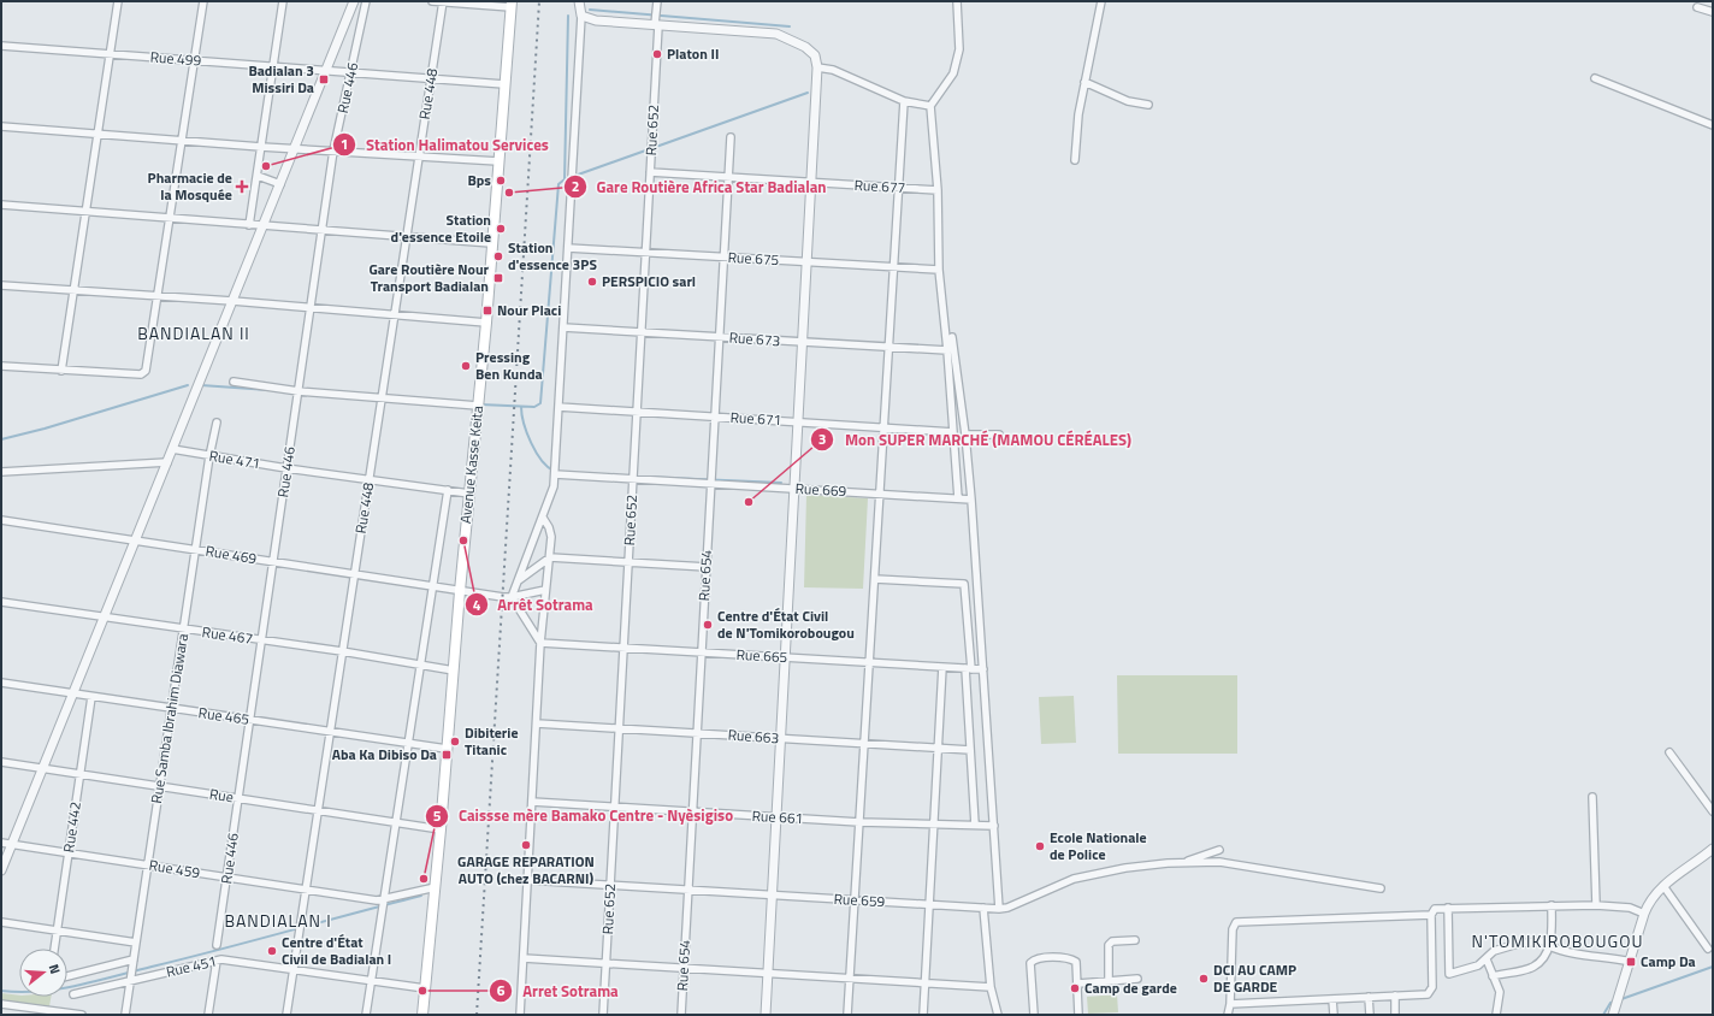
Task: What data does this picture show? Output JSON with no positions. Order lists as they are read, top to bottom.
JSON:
{
  "streets": {
    "main road": ["Avenue Kasse Keita"],
    "street": [
      "Rue 499",
      "Rue 446",
      "Rue 448",
      "Rue 652",
      "Rue 677",
      "Rue 675",
      "Rue 673",
      "Rue 671",
      "Rue 471",
      "Rue 669",
      "Rue 469",
      "Rue 654",
      "Rue 467",
      "Rue 665",
      "Rue 465",
      "Rue Samba Ibrahim Diawara",
      "Rue 663",
      "Rue",
      "Rue 661",
      "Rue 442",
      "Rue 459",
      "Rue 659",
      "Rue 451"
    ]
  },
  "crossings": [
    ["Rue 499", "Rue 446"],
    ["Rue 499", "Rue 448"],
    ["Rue 499", "Avenue Kasse Keita"],
    ["Rue 446", "Rue 471"],
    ["Rue 446", "Rue 469"],
    ["Rue 446", "Rue 467"],
    ["Rue 446", "Rue 465"],
    ["Rue 446", "Rue"],
    ["Rue 446", "Rue 459"],
    ["Rue 448", "Rue 471"],
    ["Rue 448", "Rue 469"],
    ["Rue 448", "Rue 467"],
    ["Rue 448", "Rue 465"],
    ["Rue 448", "Rue"],
    ["Rue 448", "Rue 459"],
    ["Rue 448", "Rue 451"],
    ["Rue 652", "Rue 677"],
    ["Rue 652", "Rue 675"],
    ["Rue 652", "Rue 673"],
    ["Rue 652", "Rue 671"],
    ["Rue 652", "Rue 669"],
    ["Rue 652", "Rue 665"],
    ["Rue 652", "Rue 663"],
    ["Rue 652", "Rue 661"],
    ["Rue 652", "Rue 659"],
    ["Rue 677", "Rue 654"],
    ["Rue 675", "Rue 654"],
    ["Rue 673", "Rue 654"],
    ["Rue 671", "Rue 654"],
    ["Rue 471", "Avenue Kasse Keita"],
    ["Rue 471", "Rue Samba Ibrahim Diawara"],
    ["Avenue Kasse Keita", "Rue 469"],
    ["Avenue Kasse Keita", "Rue 467"],
    ["Avenue Kasse Keita", "Rue 465"],
    ["Avenue Kasse Keita", "Rue"],
    ["Avenue Kasse Keita", "Rue 451"],
    ["Rue 669", "Rue 654"],
    ["Rue 469", "Rue Samba Ibrahim Diawara"],
    ["Rue 654", "Rue 665"],
    ["Rue 654", "Rue 663"],
    ["Rue 654", "Rue 661"],
    ["Rue 654", "Rue 659"],
    ["Rue 467", "Rue Samba Ibrahim Diawara"],
    ["Rue 465", "Rue Samba Ibrahim Diawara"],
    ["Rue 465", "Rue 442"],
    ["Rue Samba Ibrahim Diawara", "Rue"],
    ["Rue Samba Ibrahim Diawara", "Rue 459"],
    ["Rue Samba Ibrahim Diawara", "Rue 451"],
    ["Rue", "Rue 442"],
    ["Rue 442", "Rue 459"]
  ],
  "districts": ["BANDIALAN II", "BANDIALAN I", "N'TOMIKIROBOUGOU"],
  "places": {
    "other": [
      "Platon II",
      "Station Halimatou Services",
      "Bps",
      "Gare Routière Africa Star Badialan",
      "Station d'essence Etoile",
      "Station d'essence 3PS",
      "PERSPICIO sarl",
      "Pressing Ben Kunda",
      "Mon SUPER MARCHÉ (MAMOU CÉRÉALES)",
      "Arrêt Sotrama",
      "Centre d'État Civil de N'Tomikorobougou",
      "Dibiterie Titanic",
      "GARAGE REPARATION AUTO (chez BACARNI)",
      "Ecole Nationale de Police",
      "Caissse mère Bamako Centre - Nyèsigiso",
      "Centre d'État Civil de Badialan I",
      "DCI AU CAMP DE GARDE",
      "Camp de garde",
      "Arret Sotrama"
    ],
    "transit": [
      "Badialan 3 Missiri Da",
      "Gare Routière Nour Transport Badialan",
      "Nour Placi",
      "Aba Ka Dibiso Da",
      "Camp Da"
    ],
    "health": ["Pharmacie de la Mosquée"]
  },
  "north": "right"
}
